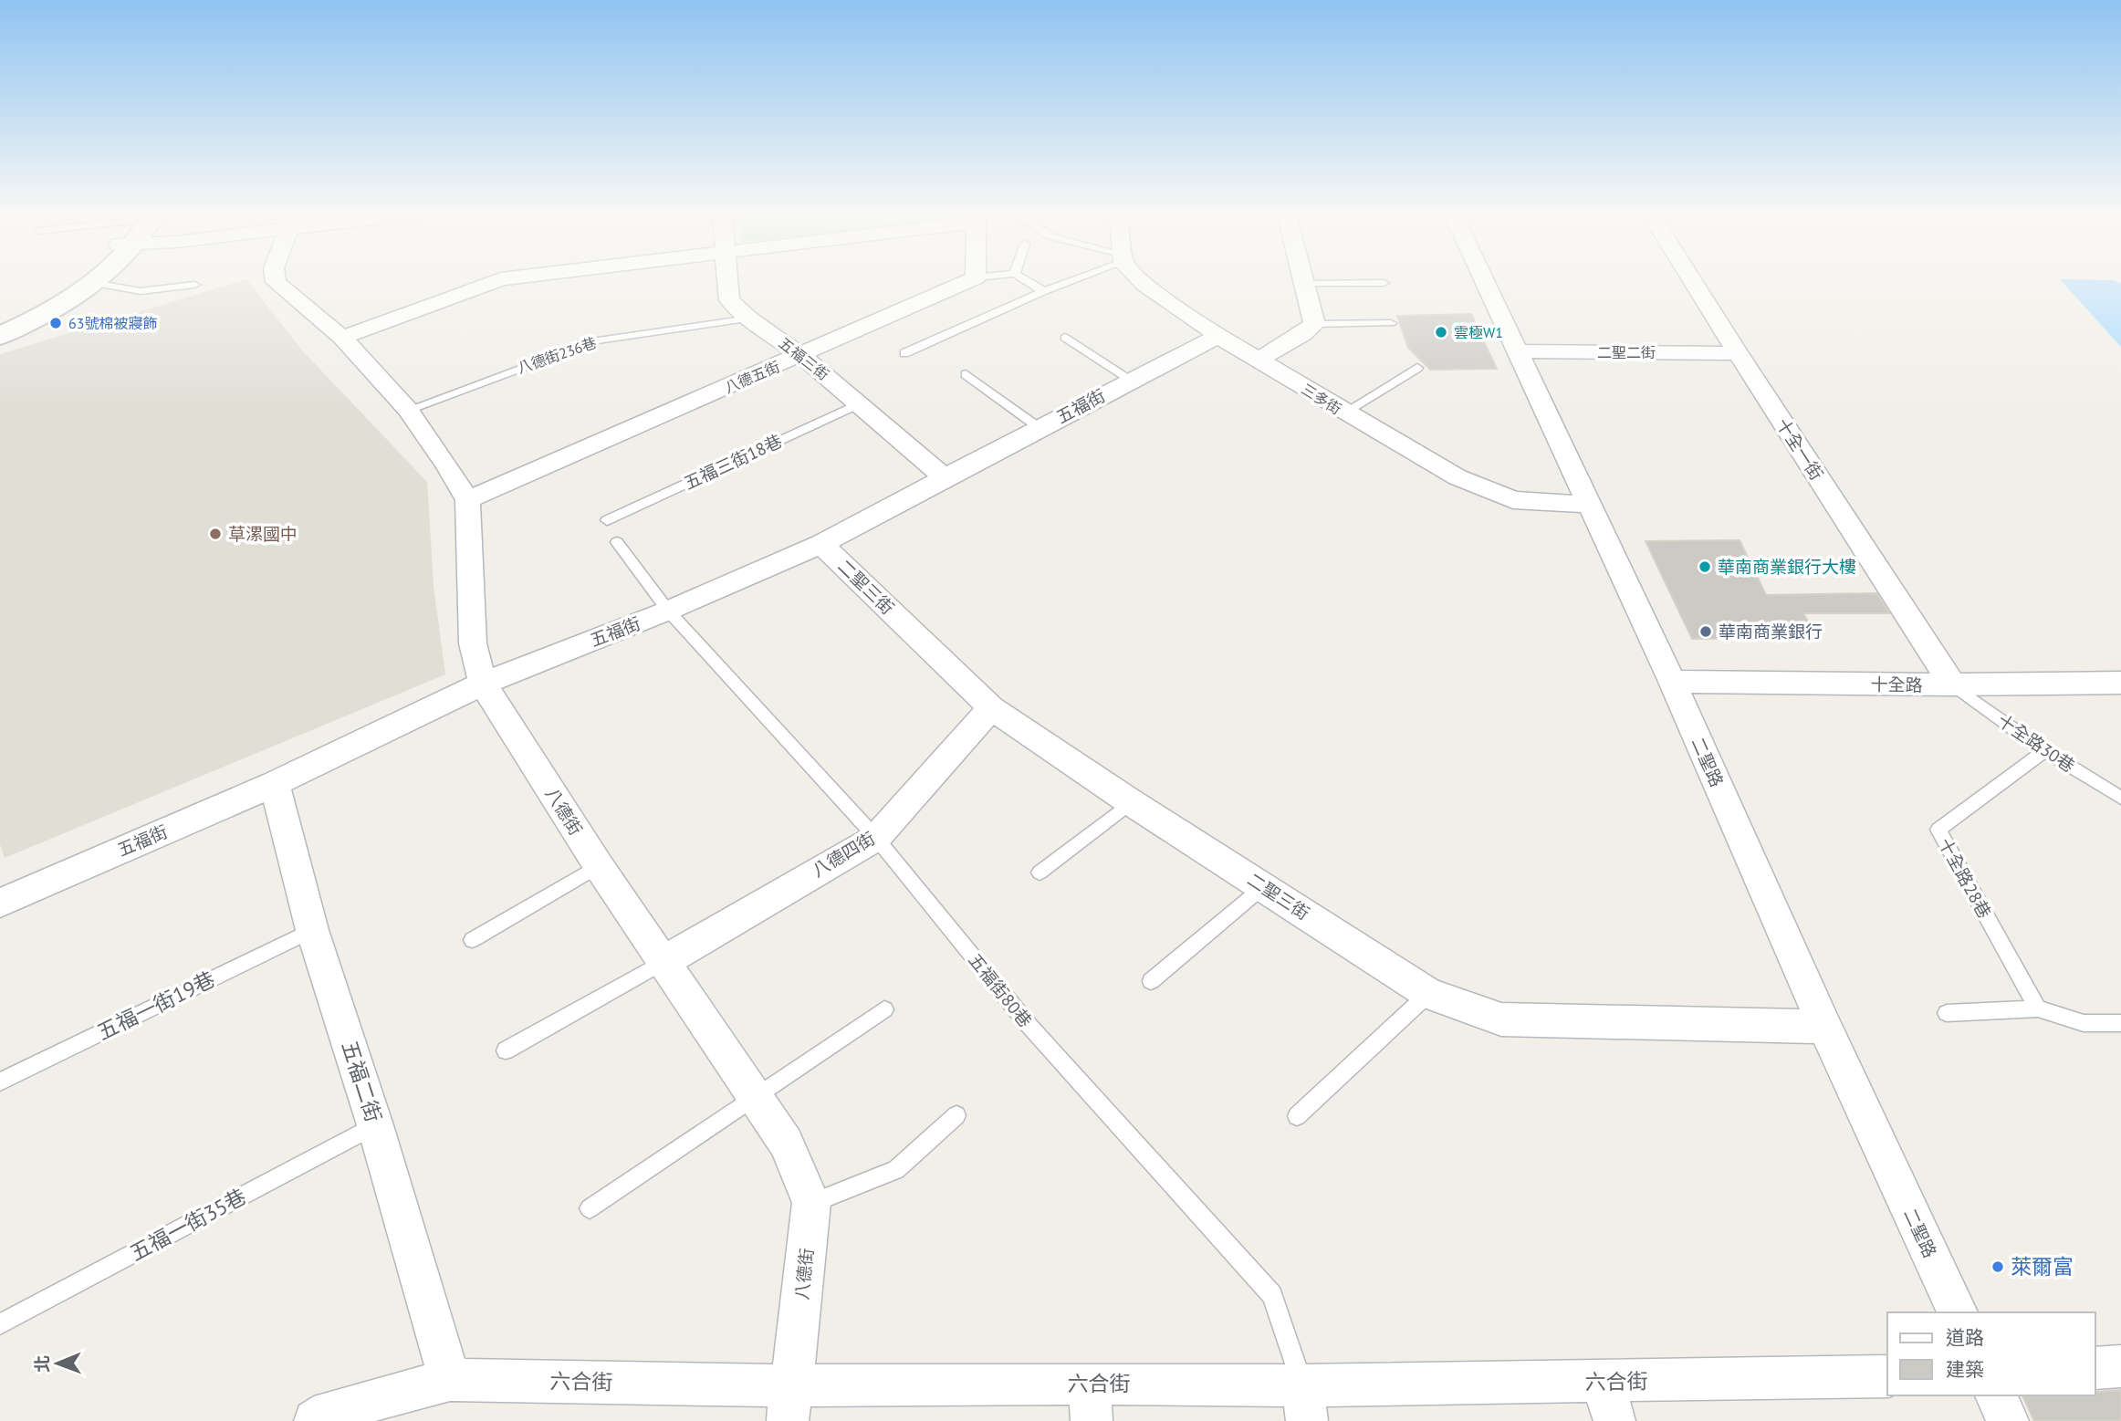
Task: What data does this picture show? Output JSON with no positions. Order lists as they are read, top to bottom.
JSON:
{
  "streets": {
    "street": [
      "二聖二街",
      "五福三街",
      "八德五街",
      "三多街",
      "五福街",
      "十全一街",
      "二聖三街",
      "十全路",
      "二聖路",
      "八德街",
      "八德四街",
      "五福二街",
      "六合街"
    ],
    "lane": [
      "八德街236巷",
      "五福三街18巷",
      "十全路30巷",
      "十全路28巷",
      "五福街80巷",
      "五福一街19巷",
      "五福一街35巷"
    ]
  },
  "crossings": [
    ["二聖二街", "十全一街"],
    ["二聖二街", "二聖路"],
    ["八德街236巷", "五福三街"],
    ["八德街236巷", "八德街"],
    ["五福三街", "八德五街"],
    ["五福三街", "五福街"],
    ["五福三街", "五福三街18巷"],
    ["八德五街", "八德街"],
    ["三多街", "五福街"],
    ["三多街", "二聖路"],
    ["五福街", "二聖三街"],
    ["五福街", "八德街"],
    ["五福街", "五福街80巷"],
    ["五福街", "五福二街"],
    ["十全一街", "十全路"],
    ["十全一街", "十全路30巷"],
    ["二聖三街", "二聖路"],
    ["二聖三街", "八德四街"],
    ["十全路", "十全路30巷"],
    ["十全路", "二聖路"],
    ["十全路30巷", "十全路28巷"],
    ["八德街", "八德四街"],
    ["八德街", "六合街"],
    ["八德四街", "五福街80巷"],
    ["五福街80巷", "六合街"],
    ["五福一街19巷", "五福二街"],
    ["五福二街", "五福一街35巷"],
    ["五福二街", "六合街"]
  ],
  "places": [
    "63號棉被寢飾",
    "雲極W1",
    "草漯國中",
    "華南商業銀行大樓",
    "華南商業銀行",
    "萊爾富"
  ],
  "legend": ["道路", "建築"],
  "north": "left"
}
